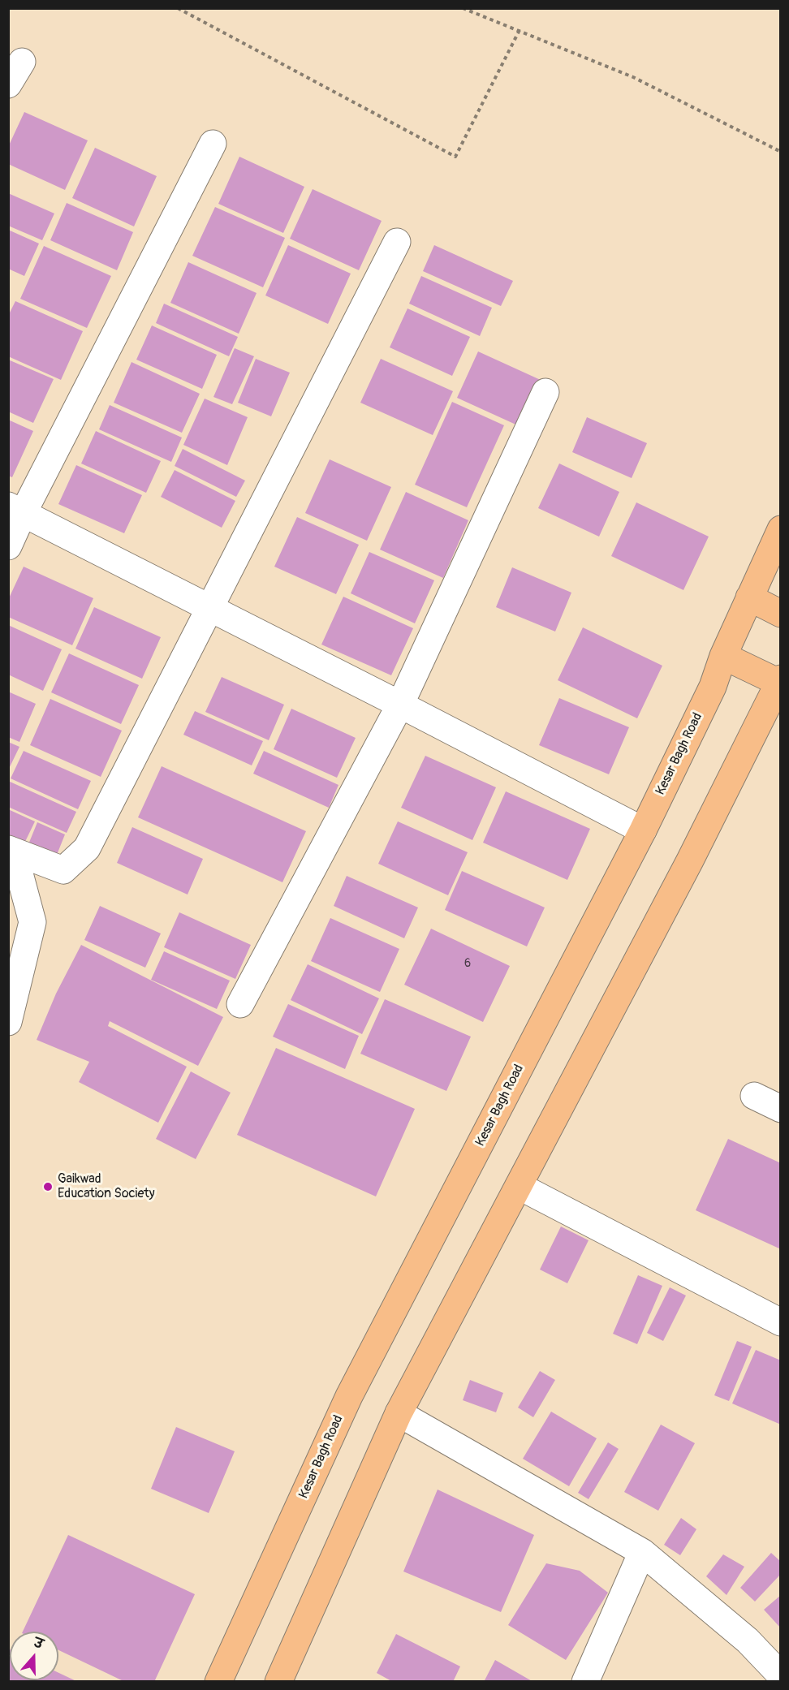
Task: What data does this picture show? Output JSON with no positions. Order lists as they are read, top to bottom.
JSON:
{
  "streets": {
    "main road": ["Kesar Bagh Road"]
  },
  "places": ["Gaikwad Education Society"],
  "house_numbers": ["6"],
  "north": "top"
}
